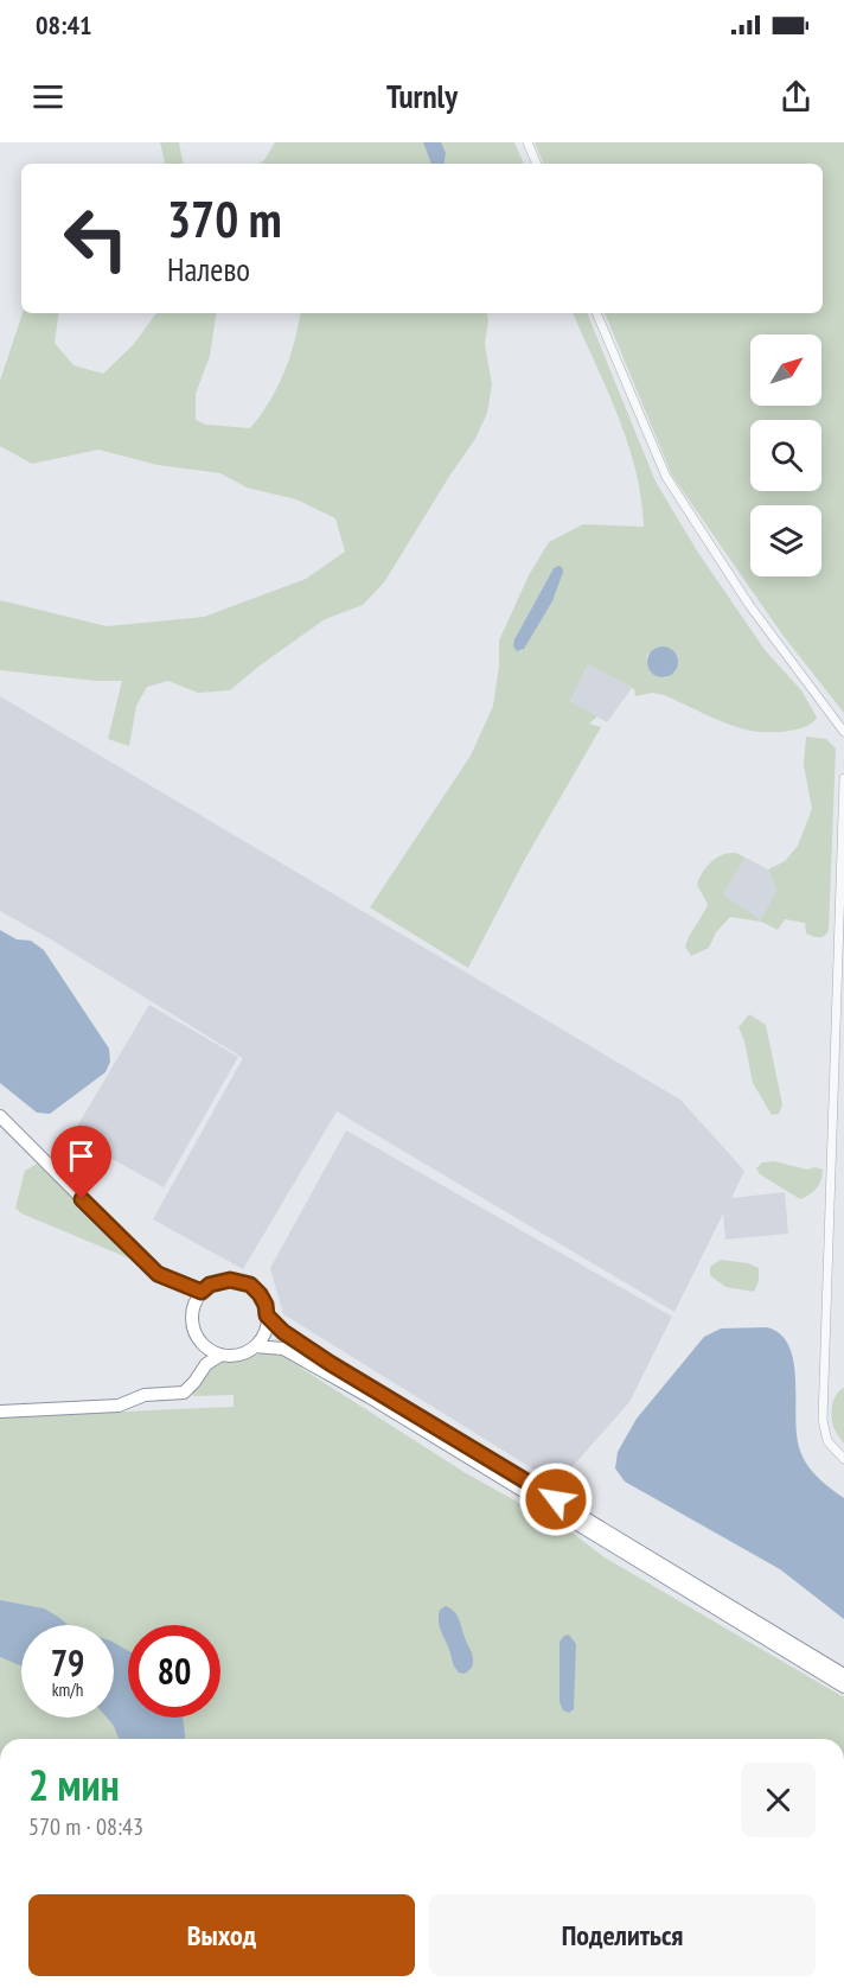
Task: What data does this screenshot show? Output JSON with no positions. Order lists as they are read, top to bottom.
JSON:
{
  "north": "top right",
  "page": {
    "status": "08:41",
    "header": "Turnly",
    "turn": ["370 m", "Налево"],
    "speed": "79 km/h",
    "limit": "80",
    "heading": ["2 мин", "570 m · 08:43"],
    "buttons": ["Выход", "Поделиться"]
  }
}
